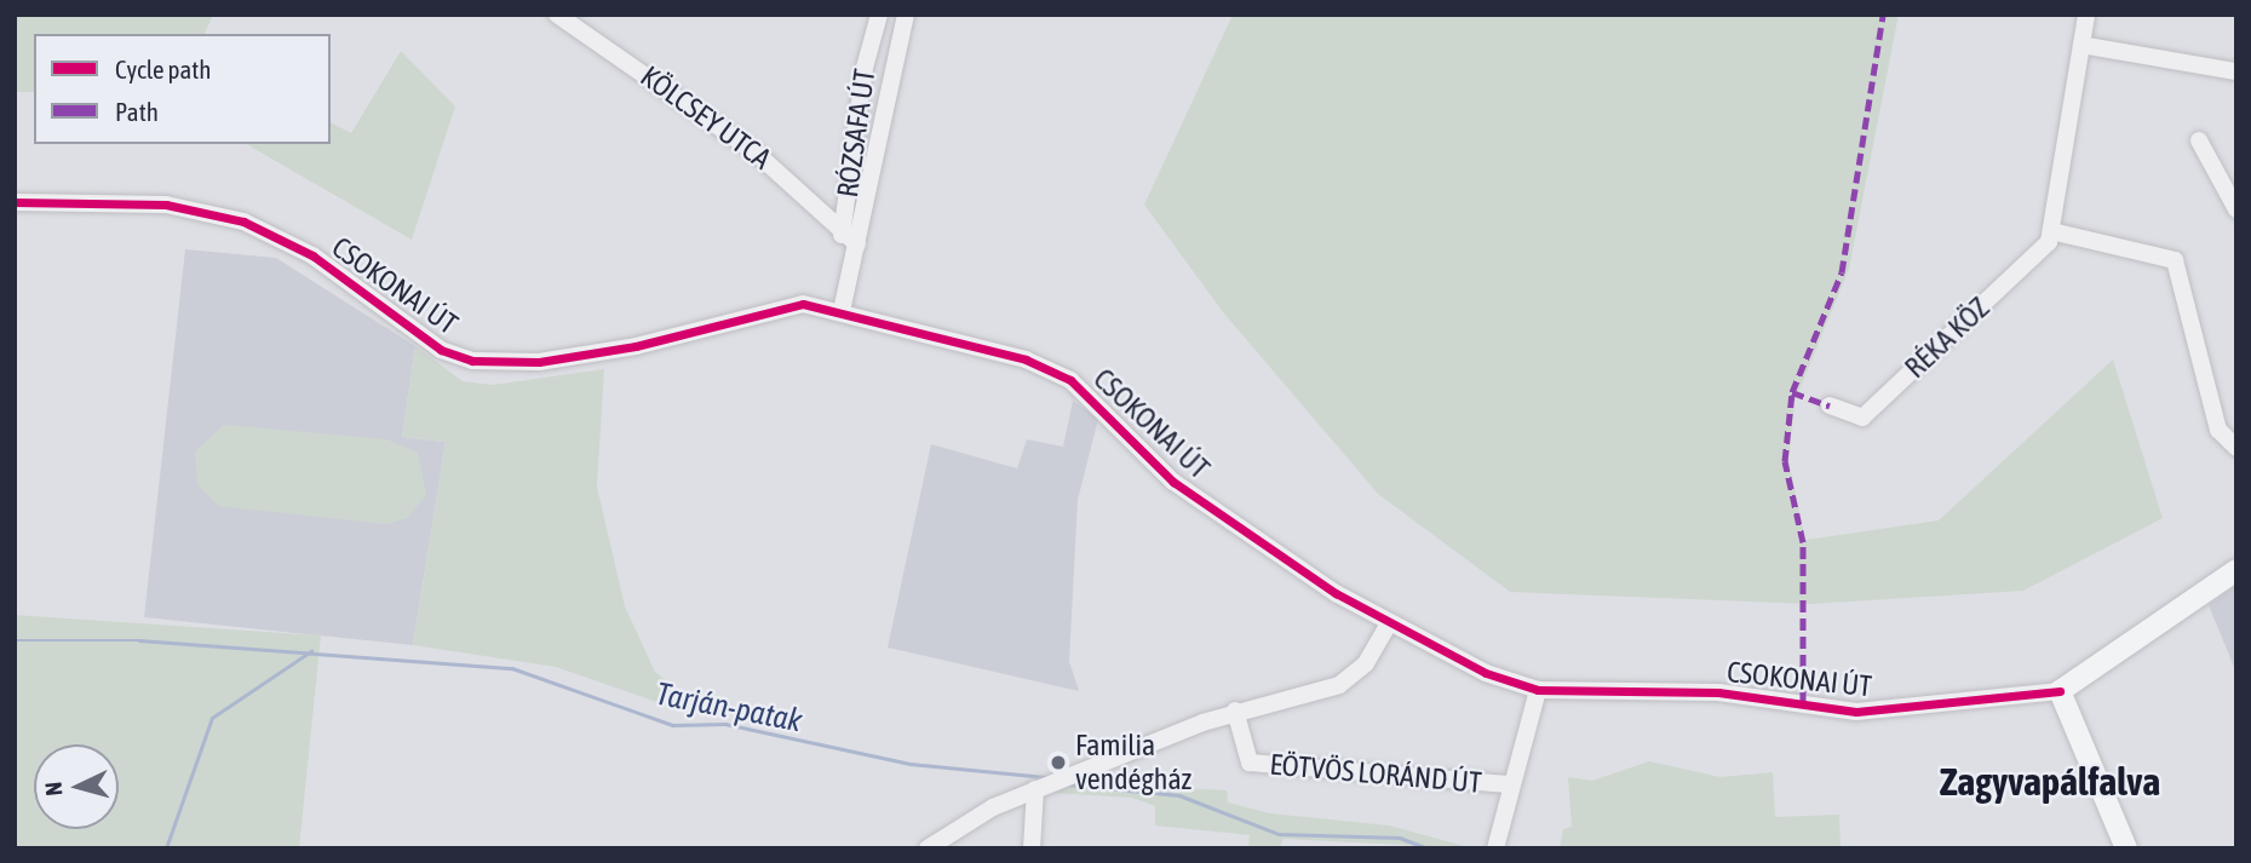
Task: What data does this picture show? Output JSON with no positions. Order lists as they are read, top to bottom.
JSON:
{
  "streets": {
    "street": [
      "KÖLCSEY UTCA",
      "RÓZSAFA ÚT",
      "CSOKONAI ÚT",
      "RÉKA KÖZ",
      "EÖTVÖS LORÁND ÚT"
    ]
  },
  "crossings": [
    ["KÖLCSEY UTCA", "RÓZSAFA ÚT"],
    ["RÓZSAFA ÚT", "CSOKONAI ÚT"]
  ],
  "districts": ["Zagyvapálfalva"],
  "water": ["Tarján-patak"],
  "places": ["Familia vendégház"],
  "legend": ["Cycle path", "Path"],
  "north": "left"
}
